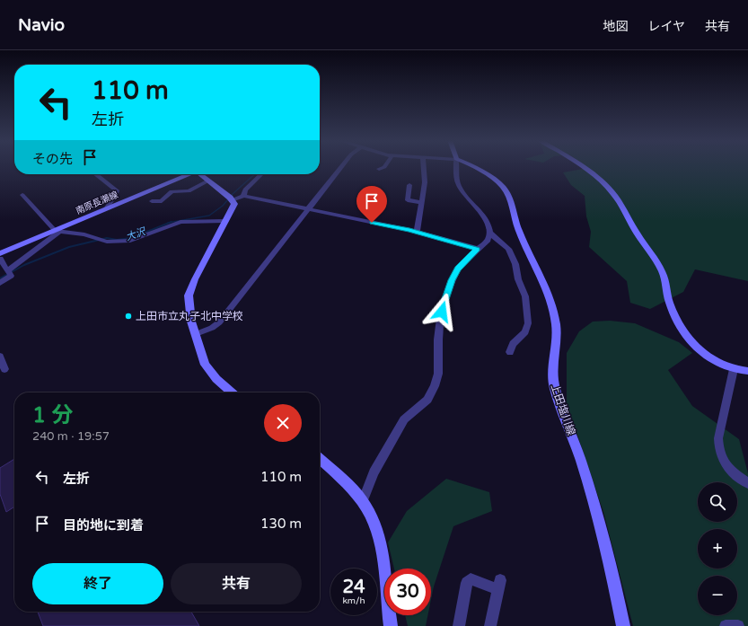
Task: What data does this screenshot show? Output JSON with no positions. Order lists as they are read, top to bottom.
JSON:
{
  "streets": {
    "main road": ["南原長瀬線", "上田塩川線"]
  },
  "water": ["大沢"],
  "places": ["上田市立丸子北中学校"],
  "page": {
    "header": "Navio",
    "nav": ["地図", "レイヤ", "共有"],
    "turn": ["110 m", "左折"],
    "then": "その先",
    "heading": ["1 分", "240 m · 19:57"],
    "list": [
      {
        "name": "左折",
        "value": "110 m"
      },
      {
        "name": "目的地に到着",
        "value": "130 m"
      }
    ],
    "map_buttons": ["+", "−"],
    "buttons": ["終了", "共有"],
    "speed": "24 km/h",
    "limit": "30"
  }
}
